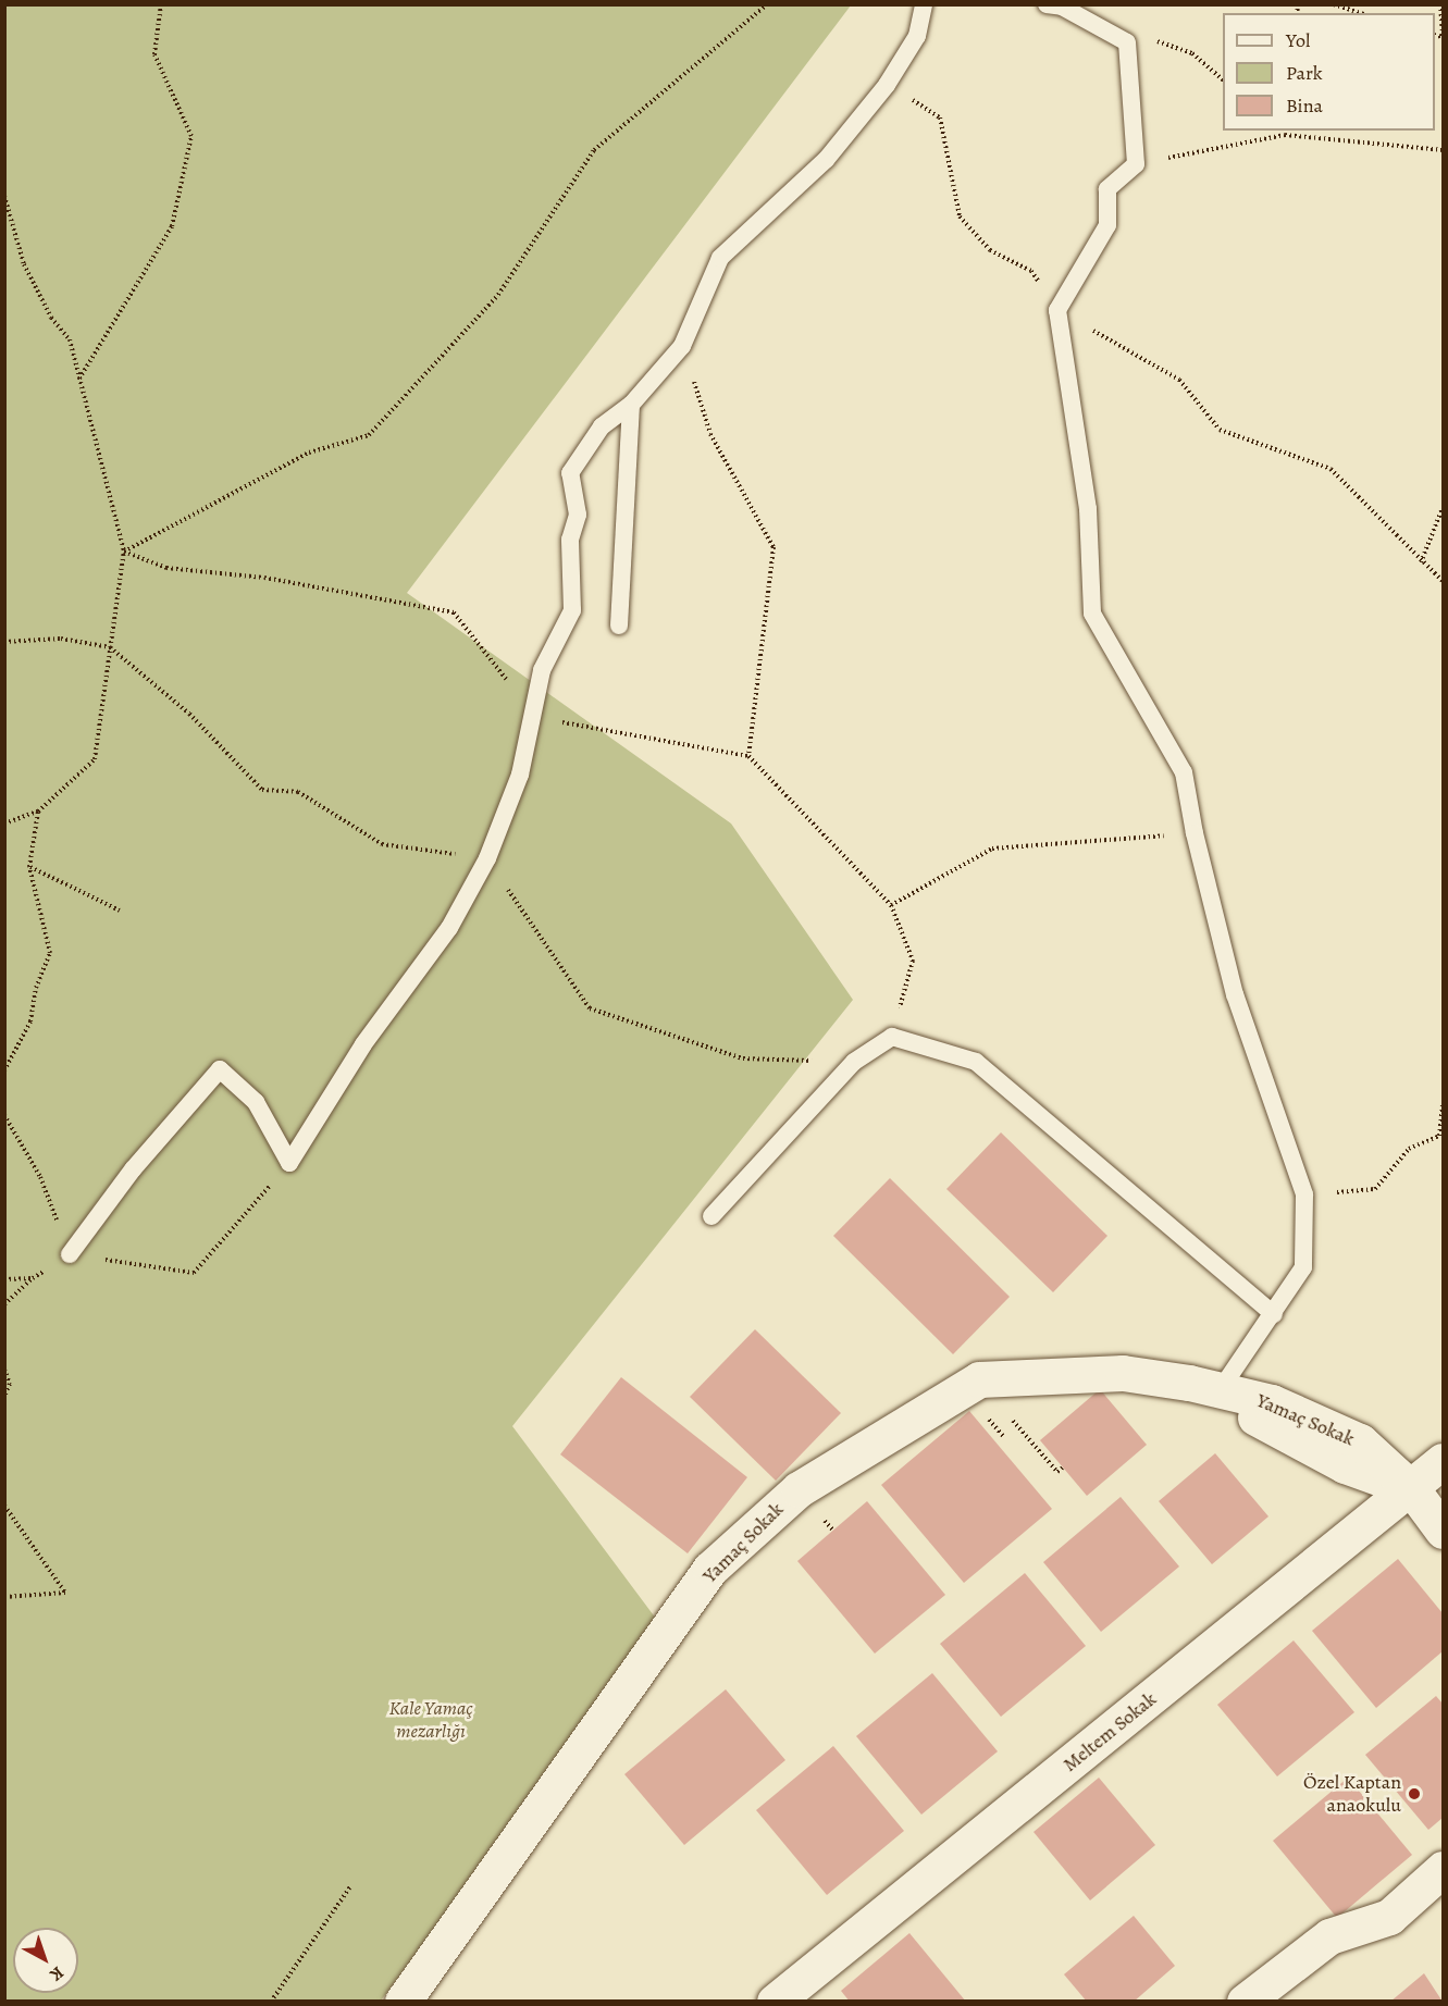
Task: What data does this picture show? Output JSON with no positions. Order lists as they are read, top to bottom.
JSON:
{
  "streets": {
    "street": ["Yamaç Sokak", "Meltem Sokak"]
  },
  "crossings": [
    ["Yamaç Sokak", "Meltem Sokak"]
  ],
  "parks": ["Kale Yamaç mezarlığı"],
  "places": ["Özel Kaptan anaokulu"],
  "legend": ["Yol", "Park", "Bina"],
  "north": "bottom right"
}
